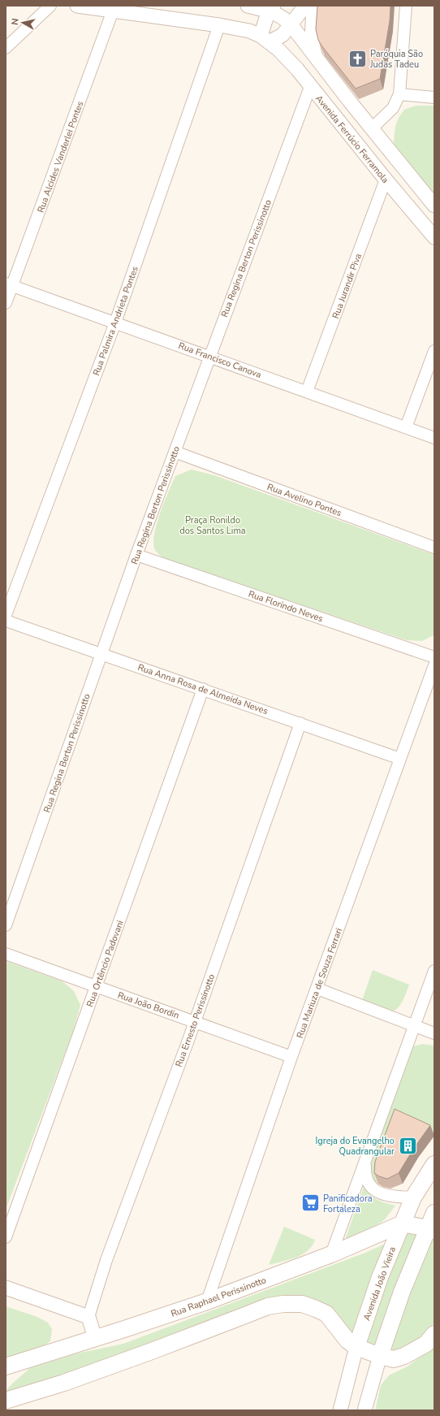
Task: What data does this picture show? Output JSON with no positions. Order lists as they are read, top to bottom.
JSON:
{
  "streets": {
    "main road": ["Avenida João Vieira", "Rua Raphael Perissinotto"],
    "street": [
      "Avenida Ferrúcio Ferramola",
      "Rua Alcides Vanderlei Pontes",
      "Rua Regina Berton Perissinotto",
      "Rua Jurandir Piva",
      "Rua Palmira Andrieta Pontes",
      "Rua Francisco Canova",
      "Rua Avelino Pontes",
      "Rua Florindo Neves",
      "Rua Anna Rosa de Almeida Neves",
      "Rua Ortêncio Padovani",
      "Rua Mariuza de Souza Ferrari",
      "Rua João Bordin",
      "Rua Ernesto Perissinotto"
    ]
  },
  "crossings": [
    ["Avenida Ferrúcio Ferramola", "Rua Alcides Vanderlei Pontes"],
    ["Avenida Ferrúcio Ferramola", "Rua Regina Berton Perissinotto"],
    ["Avenida Ferrúcio Ferramola", "Rua Jurandir Piva"],
    ["Avenida Ferrúcio Ferramola", "Rua Palmira Andrieta Pontes"],
    ["Rua Alcides Vanderlei Pontes", "Rua Francisco Canova"],
    ["Rua Regina Berton Perissinotto", "Rua Francisco Canova"],
    ["Rua Regina Berton Perissinotto", "Rua Avelino Pontes"],
    ["Rua Regina Berton Perissinotto", "Rua Florindo Neves"],
    ["Rua Regina Berton Perissinotto", "Rua Anna Rosa de Almeida Neves"],
    ["Rua Jurandir Piva", "Rua Francisco Canova"],
    ["Rua Palmira Andrieta Pontes", "Rua Francisco Canova"],
    ["Rua Anna Rosa de Almeida Neves", "Rua Ortêncio Padovani"],
    ["Rua Anna Rosa de Almeida Neves", "Rua Mariuza de Souza Ferrari"],
    ["Rua Anna Rosa de Almeida Neves", "Rua Ernesto Perissinotto"],
    ["Rua Ortêncio Padovani", "Rua João Bordin"],
    ["Rua Mariuza de Souza Ferrari", "Rua João Bordin"],
    ["Rua Mariuza de Souza Ferrari", "Rua Raphael Perissinotto"],
    ["Rua João Bordin", "Rua Ernesto Perissinotto"],
    ["Avenida João Vieira", "Rua Raphael Perissinotto"]
  ],
  "parks": ["Praça Ronildo dos Santos Lima"],
  "places": {
    "church": ["Paróquia São Judas Tadeu"],
    "building": ["Igreja do Evangelho Quadrangular"],
    "supermarket": ["Panificadora Fortaleza"]
  },
  "north": "left"
}
